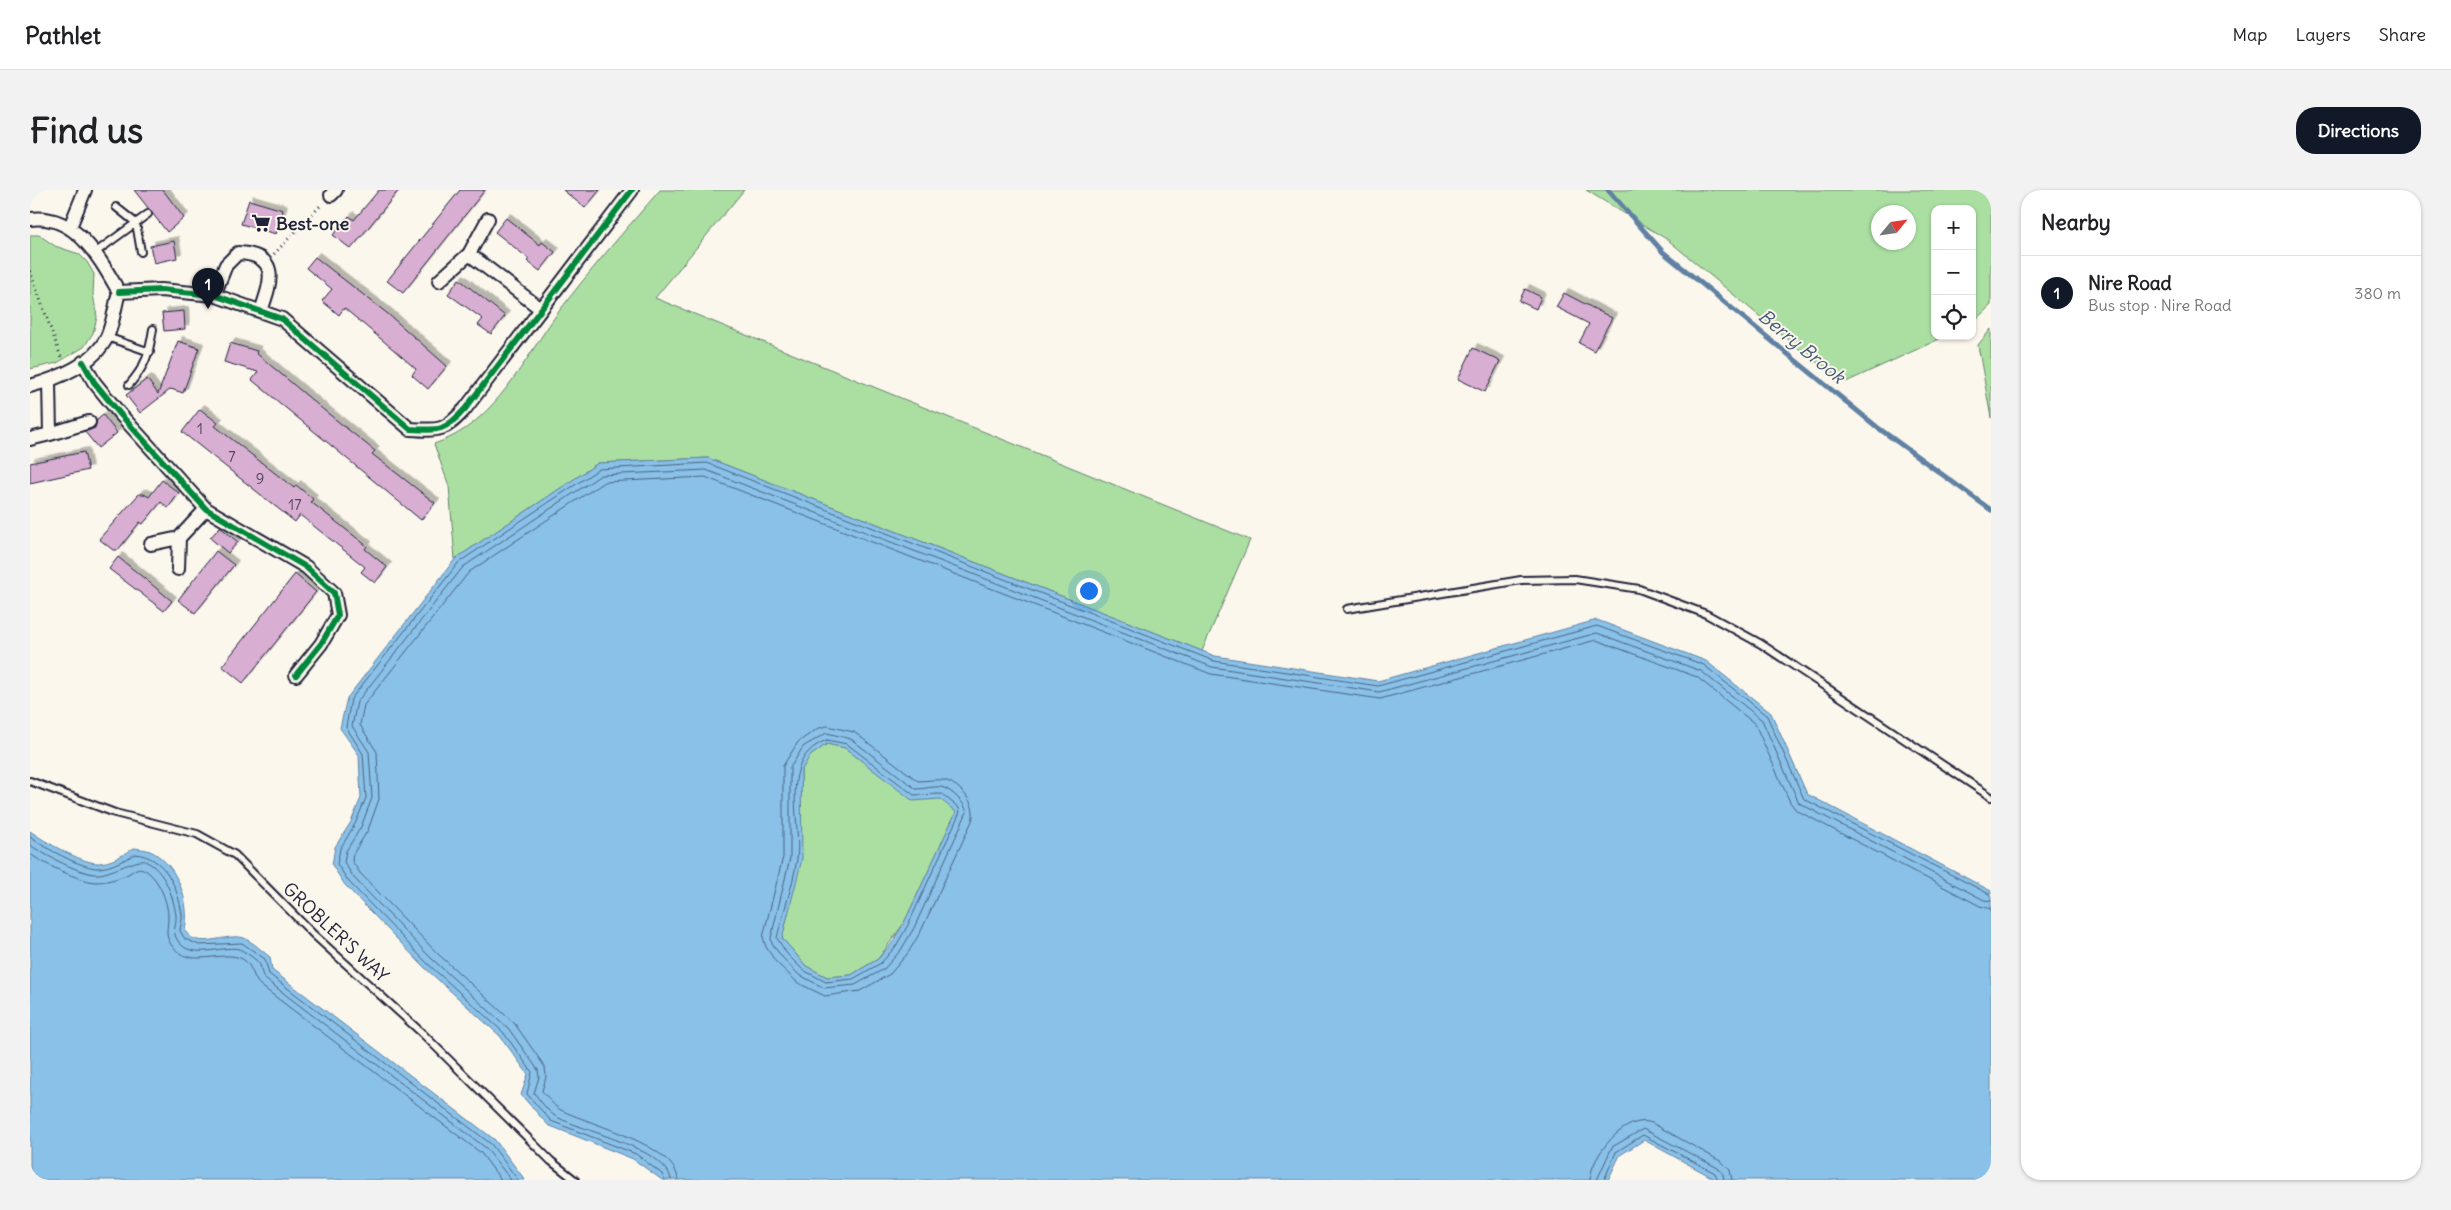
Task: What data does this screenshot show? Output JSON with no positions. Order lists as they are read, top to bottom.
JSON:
{
  "streets": {
    "lane": ["GROBLER'S WAY"]
  },
  "water": ["Berry Brook"],
  "places": {
    "supermarket": ["Best-one"]
  },
  "house_numbers": [
    "1",
    "7",
    "9",
    "17"
  ],
  "north": "top right",
  "page": {
    "header": "Pathlet",
    "nav": ["Map", "Layers", "Share"],
    "buttons": "Directions",
    "title": "Find us",
    "heading": "Nearby",
    "map_buttons": ["+", "−"],
    "list": [
      {
        "mark": "1",
        "name": "Nire Road",
        "note": "Bus stop · Nire Road",
        "value": "380 m"
      }
    ],
    "pins": "1"
  }
}
